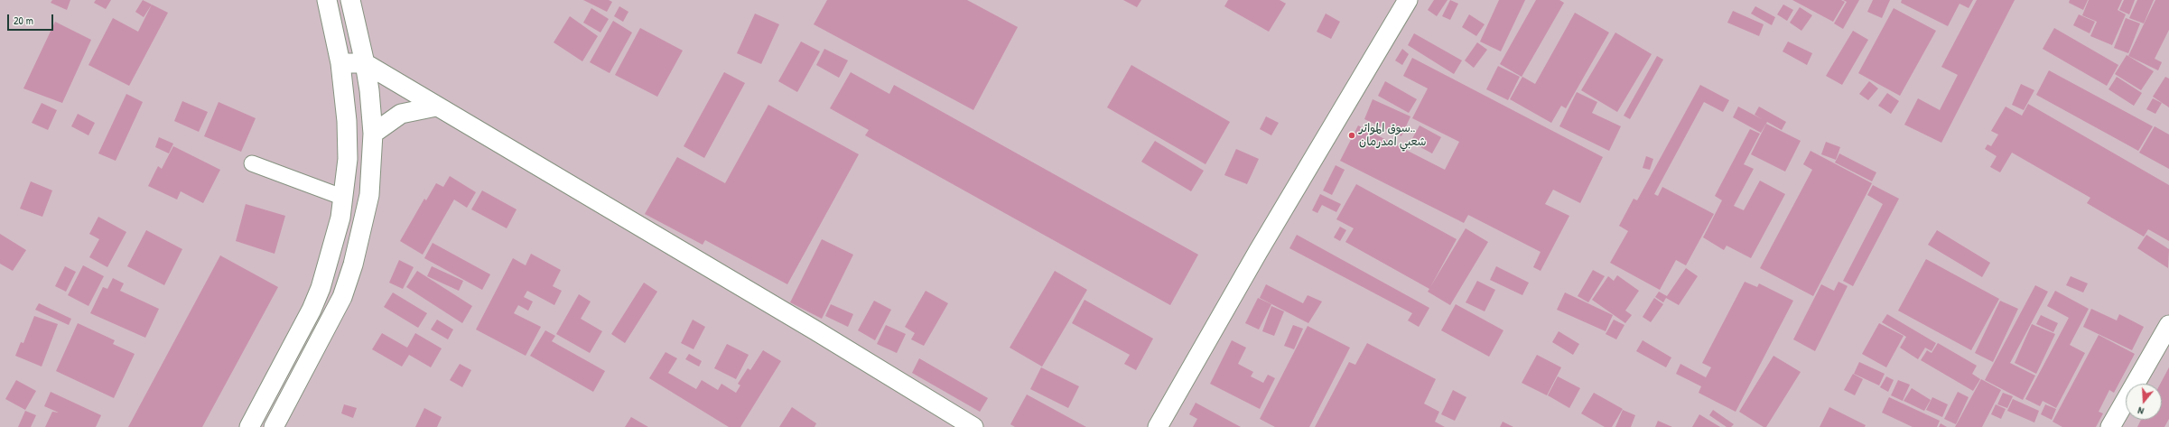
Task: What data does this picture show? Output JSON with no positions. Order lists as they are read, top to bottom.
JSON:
{
  "places": ["سوق المواتر.. شعبي امدرمان"],
  "scale_bar": "20 m",
  "north": "bottom"
}
